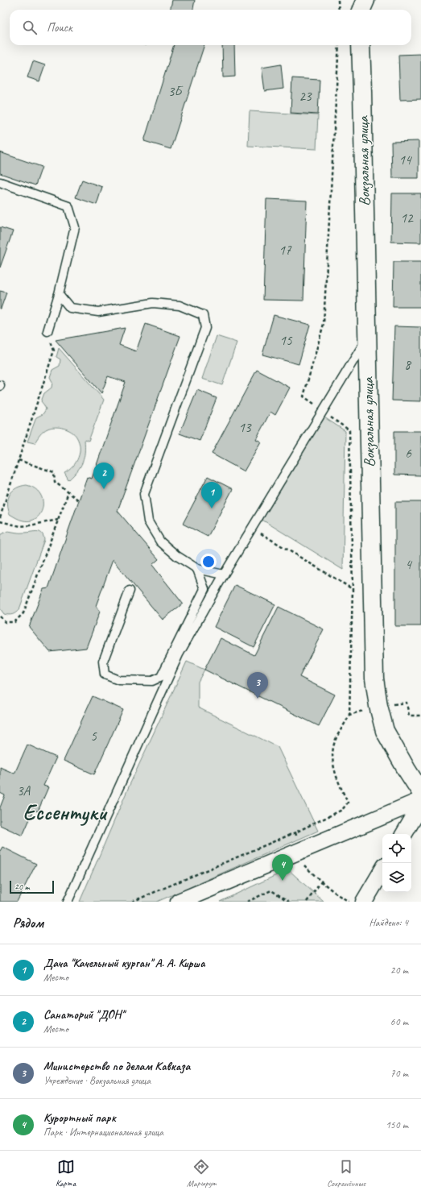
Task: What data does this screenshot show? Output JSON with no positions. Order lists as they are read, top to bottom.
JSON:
{
  "streets": {
    "main road": ["Вокзальная улица"]
  },
  "districts": ["Ессентуки"],
  "house_numbers": [
    "3Б",
    "23",
    "14",
    "12",
    "17",
    "15",
    "8",
    "13",
    "6",
    "4",
    "5",
    "3А"
  ],
  "scale_bar": "20 m",
  "page": {
    "search": "Поиск",
    "pins": [
      "2",
      "1",
      "3",
      "4"
    ],
    "scale": "20 m",
    "heading": ["Рядом", "Найдено: 4"],
    "list": [
      {
        "mark": "1",
        "name": "Дача \"Качельный курган\" А. А. Кирша",
        "note": "Место",
        "value": "20 m"
      },
      {
        "mark": "2",
        "name": "Санаторий \"ДОН\"",
        "note": "Место",
        "value": "60 m"
      },
      {
        "mark": "3",
        "name": "Министерство по делам Кавказа",
        "note": "Учреждение · Вокзальная улица",
        "value": "70 m"
      },
      {
        "mark": "4",
        "name": "Курортный парк",
        "note": "Парк · Интернациональная улица",
        "value": "150 m"
      }
    ],
    "nav": ["Карта", "Маршрут", "Сохранённые"]
  }
}
